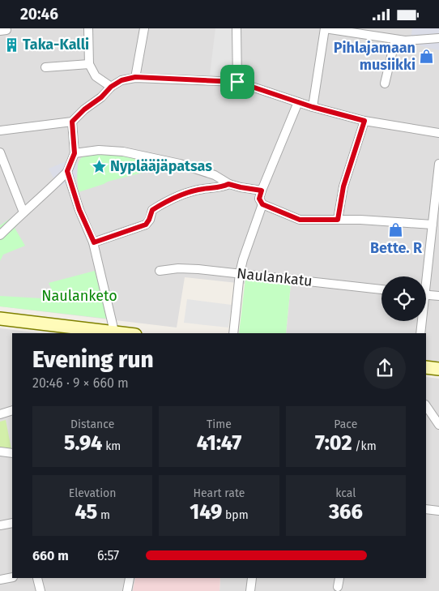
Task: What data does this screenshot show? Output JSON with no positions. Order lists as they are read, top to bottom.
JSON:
{
  "streets": {
    "street": ["Naulankatu"]
  },
  "parks": ["Naulanketo"],
  "places": {
    "building": ["Taka-Kalli"],
    "shop": ["Pihlajamaan musiikki", "Bette. R"],
    "place": ["Nyplääjäpatsas"]
  },
  "page": {
    "status": "20:46",
    "heading": ["Evening run", "20:46 · 9 × 660 m"],
    "stats": [
      ["Distance", "5.94 km"],
      ["Time", "41:47"],
      ["Pace", "7:02 /km"],
      ["Elevation", "45 m"],
      ["Heart rate", "149 bpm"],
      ["kcal", "366"]
    ],
    "list": [
      {
        "name": "660 m",
        "note": "6:57"
      }
    ]
  }
}
